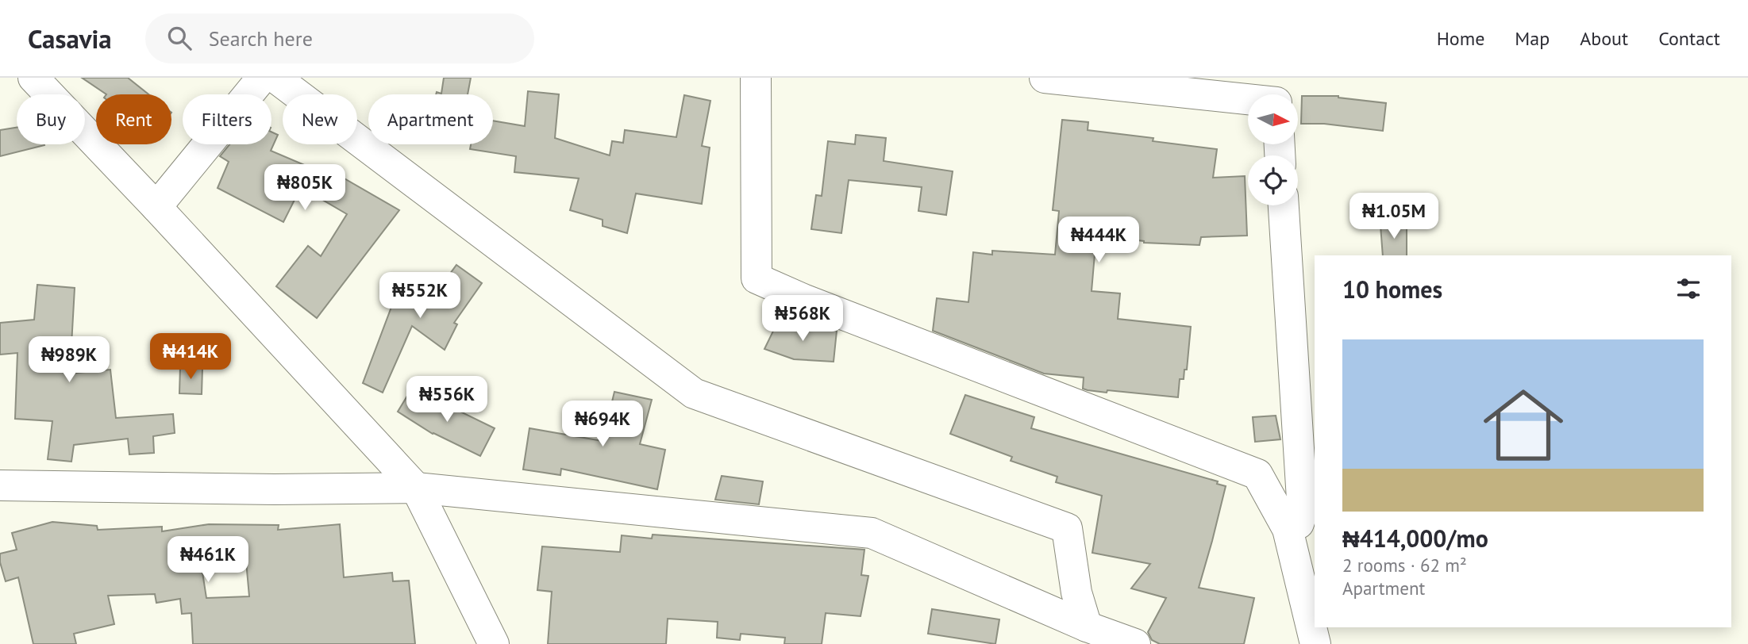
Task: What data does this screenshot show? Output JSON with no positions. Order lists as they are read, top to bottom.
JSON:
{
  "north": "right",
  "page": {
    "header": "Casavia",
    "search": "Search here",
    "nav": [
      "Home",
      "Map",
      "About",
      "Contact"
    ],
    "chip": [
      "Buy",
      "Rent",
      "Filters",
      "New",
      "Apartment"
    ],
    "price": [
      "₦805K",
      "₦1.05M",
      "₦444K",
      "₦552K",
      "₦568K",
      "₦414K",
      "₦989K",
      "₦556K",
      "₦694K",
      "₦461K"
    ],
    "heading": "10 homes",
    "list": [
      {
        "name": "₦414,000/mo",
        "note": "2 rooms · 62 m² · Apartment"
      }
    ]
  }
}
